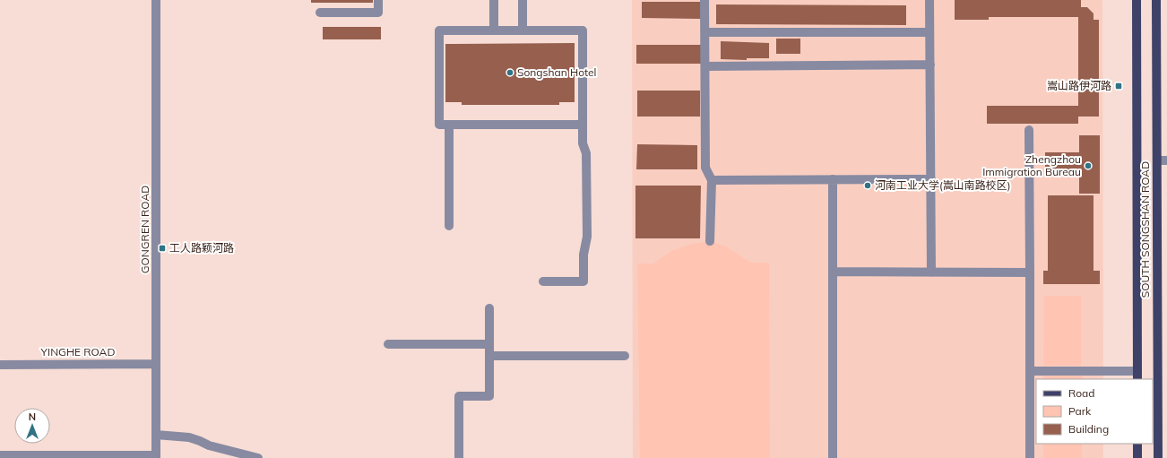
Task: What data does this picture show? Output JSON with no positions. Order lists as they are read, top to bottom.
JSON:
{
  "streets": {
    "main road": ["SOUTH SONGSHAN ROAD"],
    "street": ["GONGREN ROAD", "YINGHE ROAD"]
  },
  "crossings": [
    ["GONGREN ROAD", "YINGHE ROAD"]
  ],
  "places": {
    "other": ["Songshan Hotel", "Zhengzhou Immigration Bureau", "河南工业大学(嵩山南路校区)"],
    "transit": ["嵩山路伊河路", "工人路颖河路"]
  },
  "legend": ["Road", "Park", "Building"],
  "north": "top"
}
